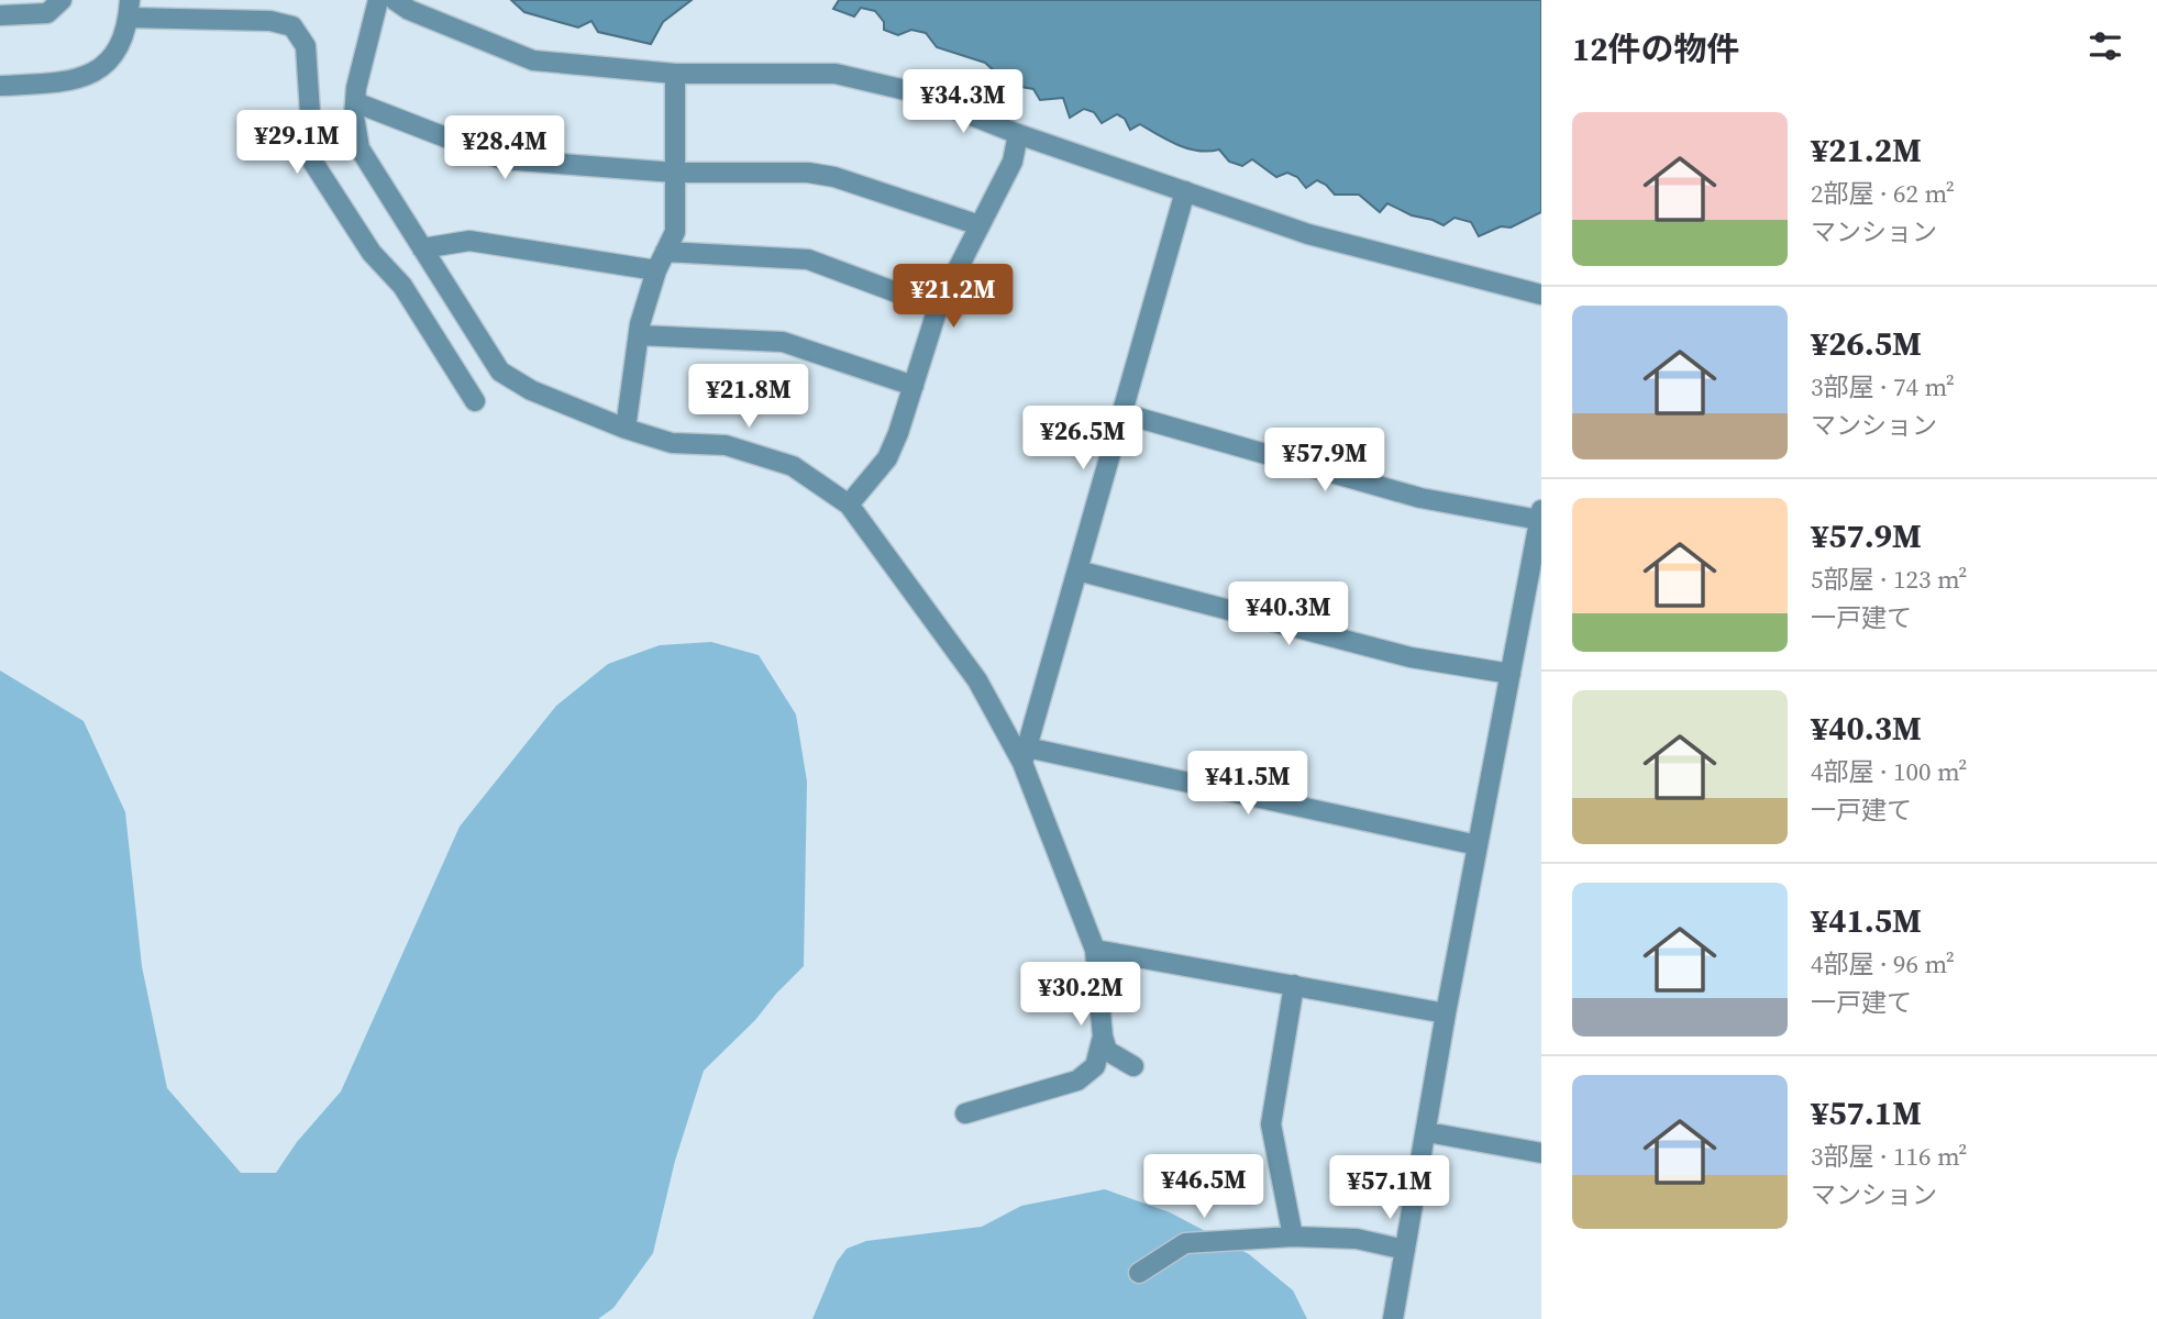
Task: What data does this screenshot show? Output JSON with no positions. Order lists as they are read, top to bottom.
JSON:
{
  "page": {
    "heading": "12件の物件",
    "price": [
      "¥34.3M",
      "¥29.1M",
      "¥28.4M",
      "¥21.2M",
      "¥21.8M",
      "¥26.5M",
      "¥57.9M",
      "¥40.3M",
      "¥41.5M",
      "¥30.2M",
      "¥46.5M",
      "¥57.1M"
    ],
    "list": [
      {
        "name": "¥21.2M",
        "note": "2部屋 · 62 m² · マンション"
      },
      {
        "name": "¥26.5M",
        "note": "3部屋 · 74 m² · マンション"
      },
      {
        "name": "¥57.9M",
        "note": "5部屋 · 123 m² · 一戸建て"
      },
      {
        "name": "¥40.3M",
        "note": "4部屋 · 100 m² · 一戸建て"
      },
      {
        "name": "¥41.5M",
        "note": "4部屋 · 96 m² · 一戸建て"
      },
      {
        "name": "¥57.1M",
        "note": "3部屋 · 116 m² · マンション"
      }
    ]
  }
}
